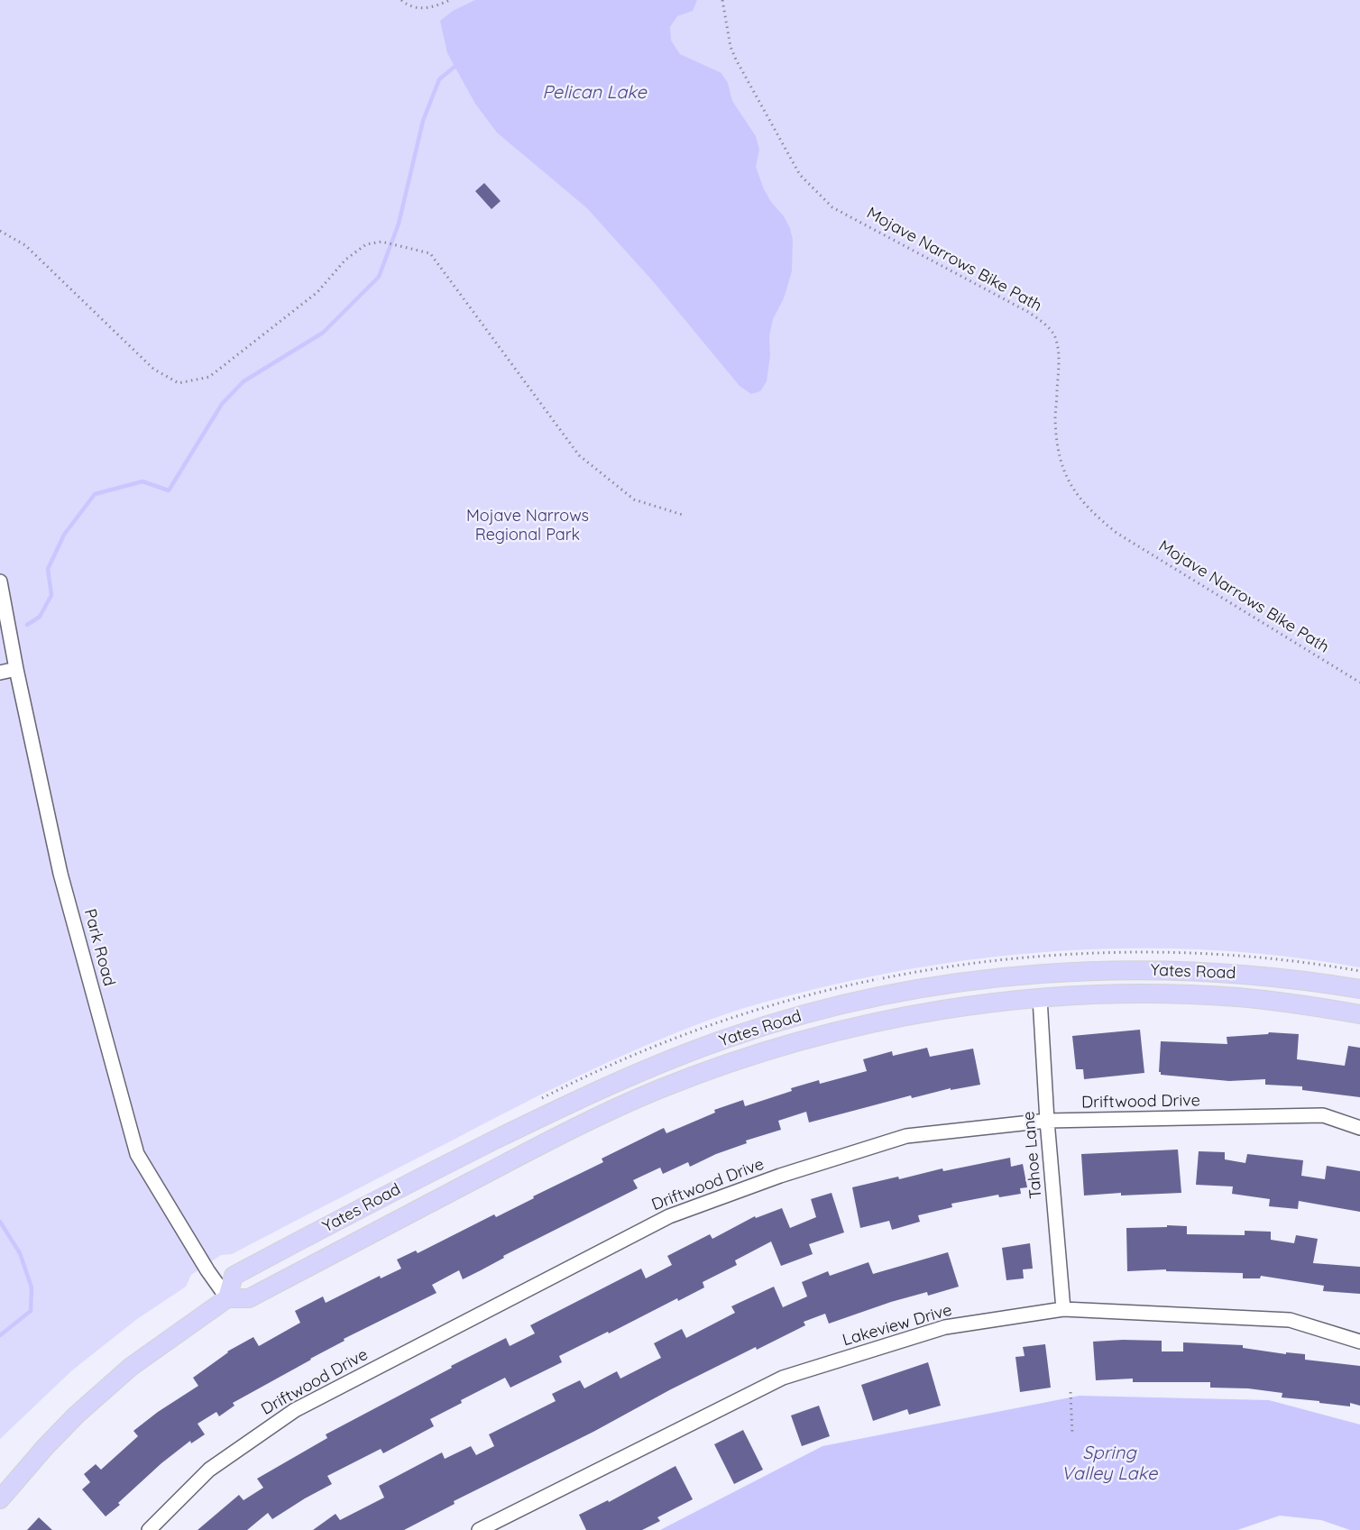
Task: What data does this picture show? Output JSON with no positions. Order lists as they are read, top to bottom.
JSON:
{
  "streets": {
    "main road": ["Yates Road"],
    "street": [
      "Park Road",
      "Driftwood Drive",
      "Tahoe Lane",
      "Lakeview Drive"
    ],
    "path": ["Mojave Narrows Bike Path"]
  },
  "crossings": [
    ["Park Road", "Yates Road"],
    ["Yates Road", "Tahoe Lane"],
    ["Driftwood Drive", "Tahoe Lane"],
    ["Tahoe Lane", "Lakeview Drive"]
  ],
  "water": ["Pelican Lake", "Spring Valley Lake"],
  "parks": ["Mojave Narrows Regional Park"]
}
